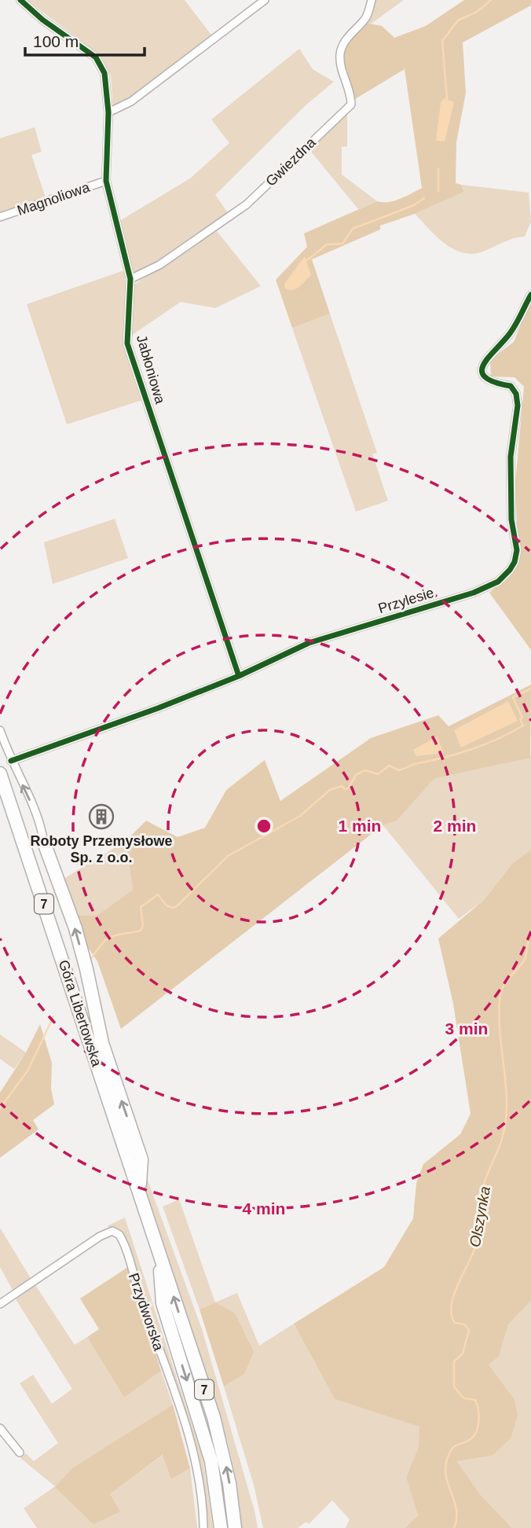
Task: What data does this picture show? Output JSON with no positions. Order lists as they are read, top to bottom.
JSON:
{
  "streets": {
    "highway": ["7", "Góra Libertowska"],
    "street": [
      "Gwiezdna",
      "Magnoliowa",
      "Jabłoniowa",
      "Przylesie",
      "Przydworska"
    ]
  },
  "crossings": [
    ["Gwiezdna", "Jabłoniowa"],
    ["Magnoliowa", "Jabłoniowa"],
    ["Jabłoniowa", "Przylesie"],
    ["7", "Góra Libertowska"]
  ],
  "water": ["Olszynka"],
  "places": {
    "building": ["Roboty Przemysłowe Sp. z o.o."]
  },
  "scale_bar": "100 m",
  "rings": [
    "1 min",
    "2 min",
    "3 min",
    "4 min"
  ]
}
